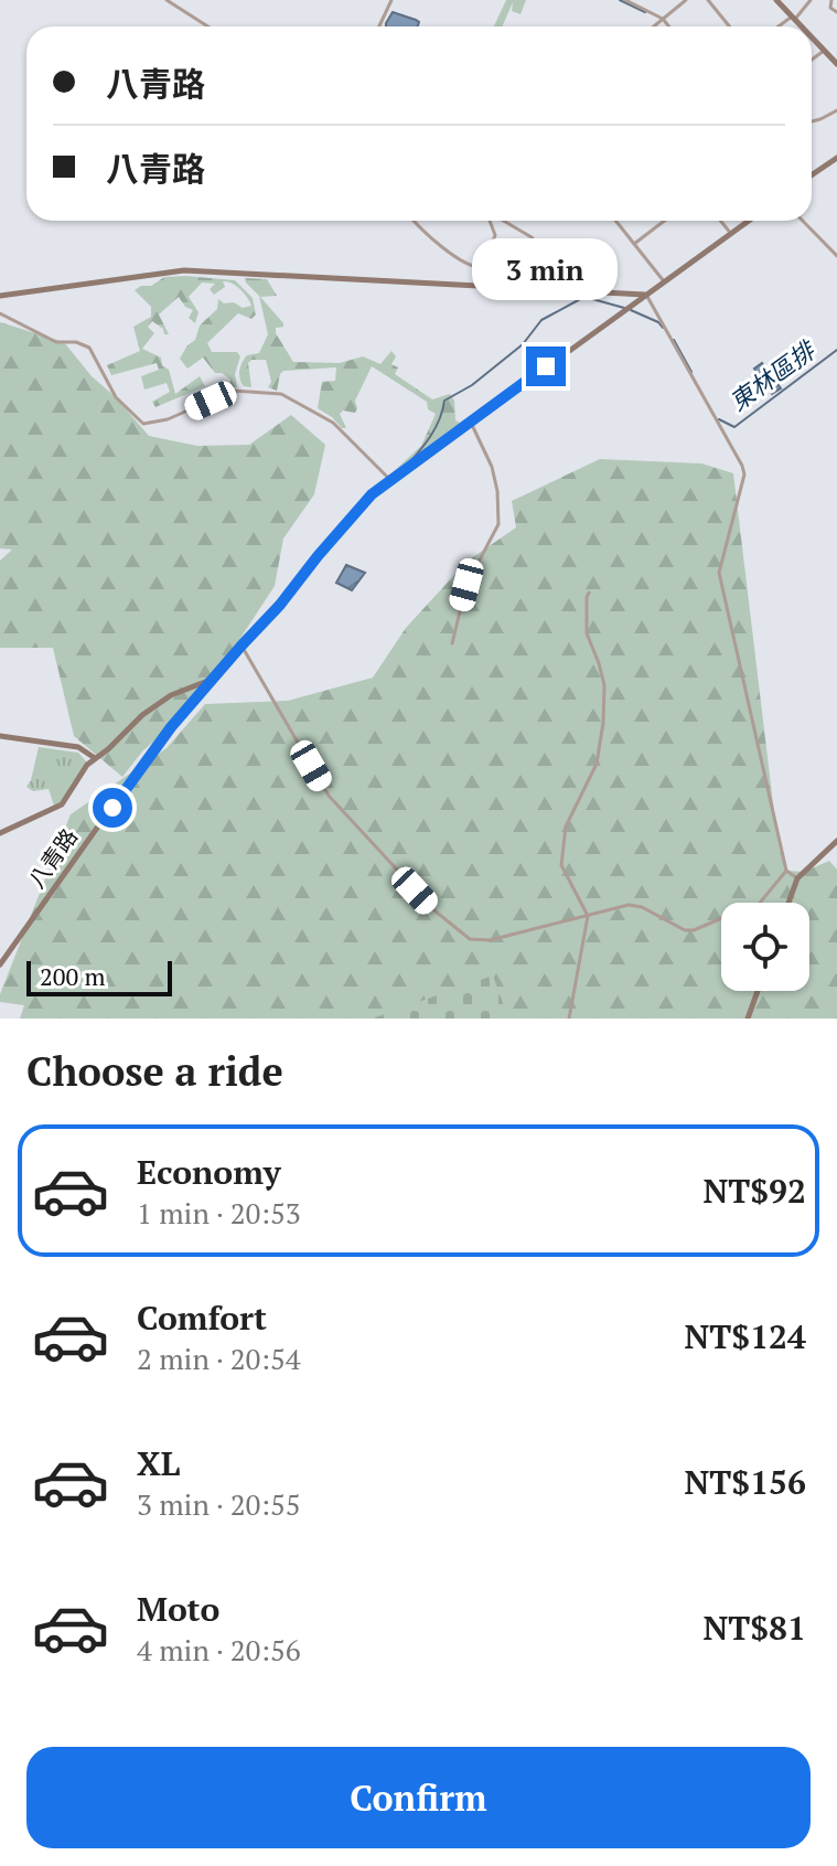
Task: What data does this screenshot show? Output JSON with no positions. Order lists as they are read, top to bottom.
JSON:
{
  "streets": {
    "main road": ["八青路"]
  },
  "water": ["東林區排"],
  "scale_bar": "200 m",
  "page": {
    "banner": ["八青路", "八青路"],
    "bubble": "3 min",
    "scale": "200 m",
    "heading": "Choose a ride",
    "list": [
      {
        "name": "Economy",
        "note": "1 min · 20:53",
        "value": "NT$92"
      },
      {
        "name": "Comfort",
        "note": "2 min · 20:54",
        "value": "NT$124"
      },
      {
        "name": "XL",
        "note": "3 min · 20:55",
        "value": "NT$156"
      },
      {
        "name": "Moto",
        "note": "4 min · 20:56",
        "value": "NT$81"
      }
    ],
    "buttons": "Confirm"
  }
}
